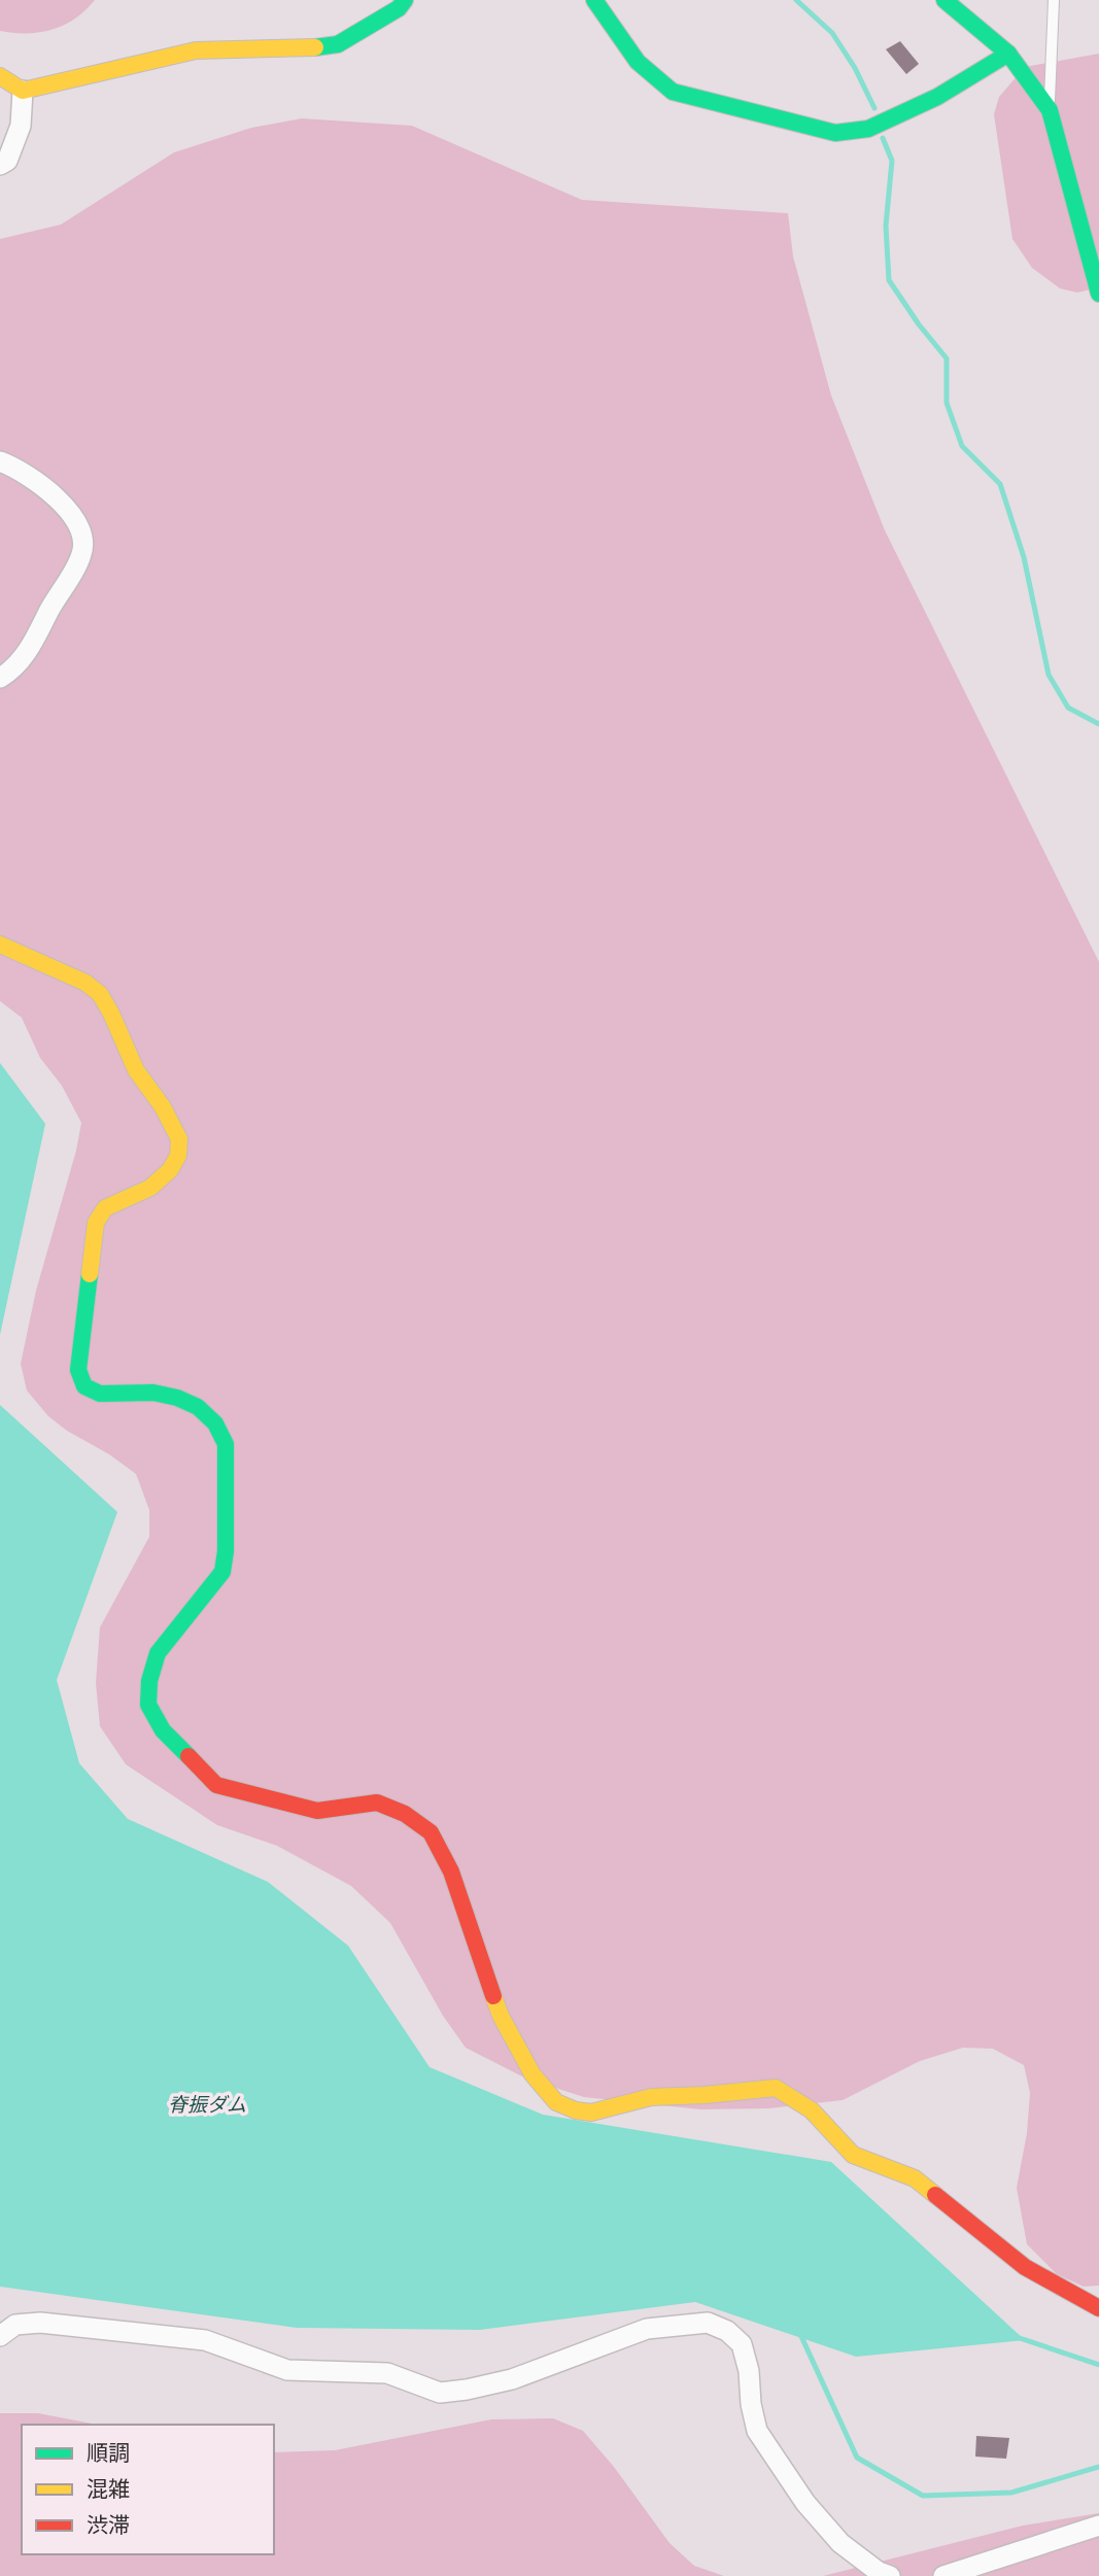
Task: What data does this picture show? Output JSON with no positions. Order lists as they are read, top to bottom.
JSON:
{
  "water": ["脊振ダム"],
  "legend": ["順調", "混雑", "渋滞"]
}
